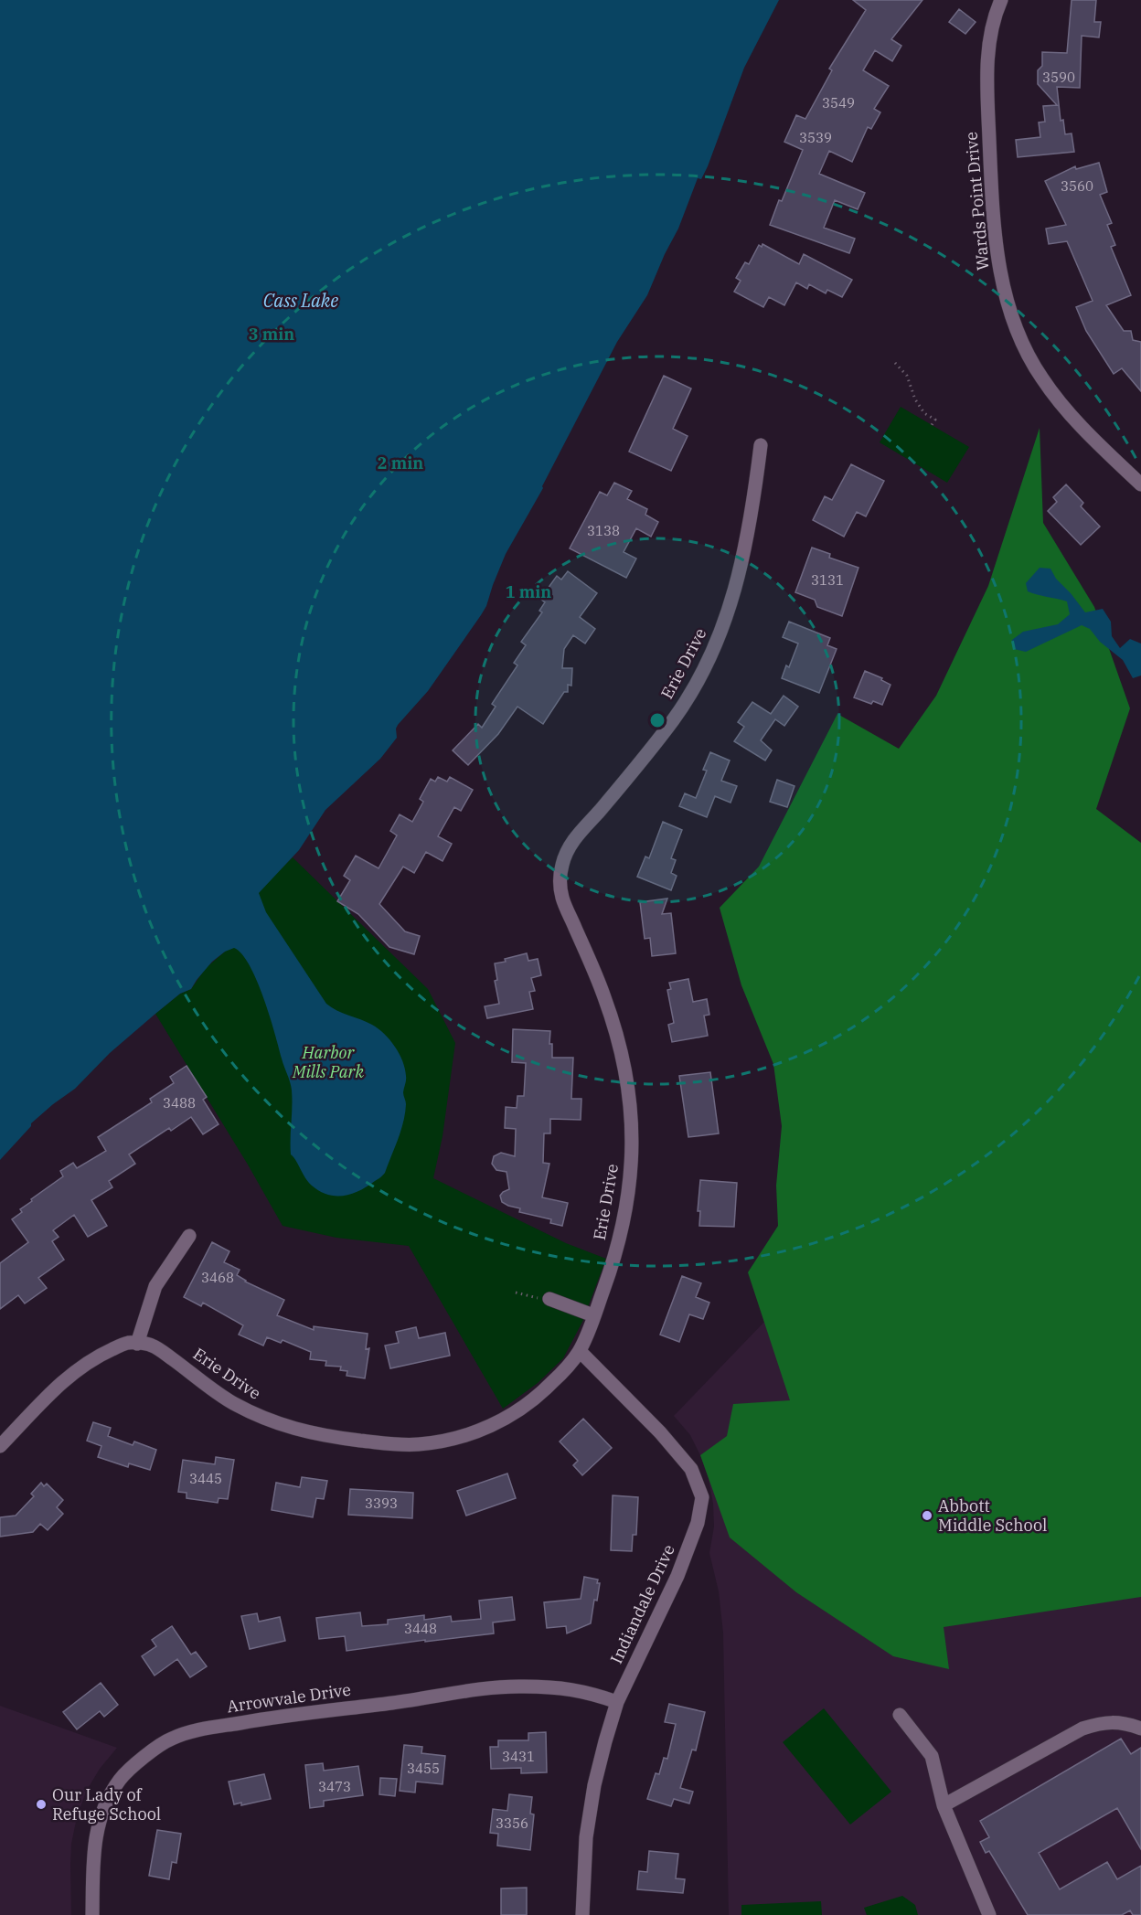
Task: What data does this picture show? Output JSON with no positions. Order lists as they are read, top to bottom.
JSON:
{
  "streets": {
    "street": [
      "Wards Point Drive",
      "Erie Drive",
      "Indiandale Drive",
      "Arrowvale Drive"
    ]
  },
  "crossings": [
    ["Erie Drive", "Indiandale Drive"],
    ["Indiandale Drive", "Arrowvale Drive"]
  ],
  "water": ["Cass Lake"],
  "parks": ["Harbor Mills Park"],
  "places": ["Abbott Middle School", "Our Lady of Refuge School"],
  "house_numbers": [
    "3590",
    "3549",
    "3539",
    "3560",
    "3138",
    "3131",
    "3488",
    "3468",
    "3445",
    "3393",
    "3448",
    "3431",
    "3455",
    "3473",
    "3356"
  ],
  "rings": ["3 min", "2 min", "1 min"]
}
